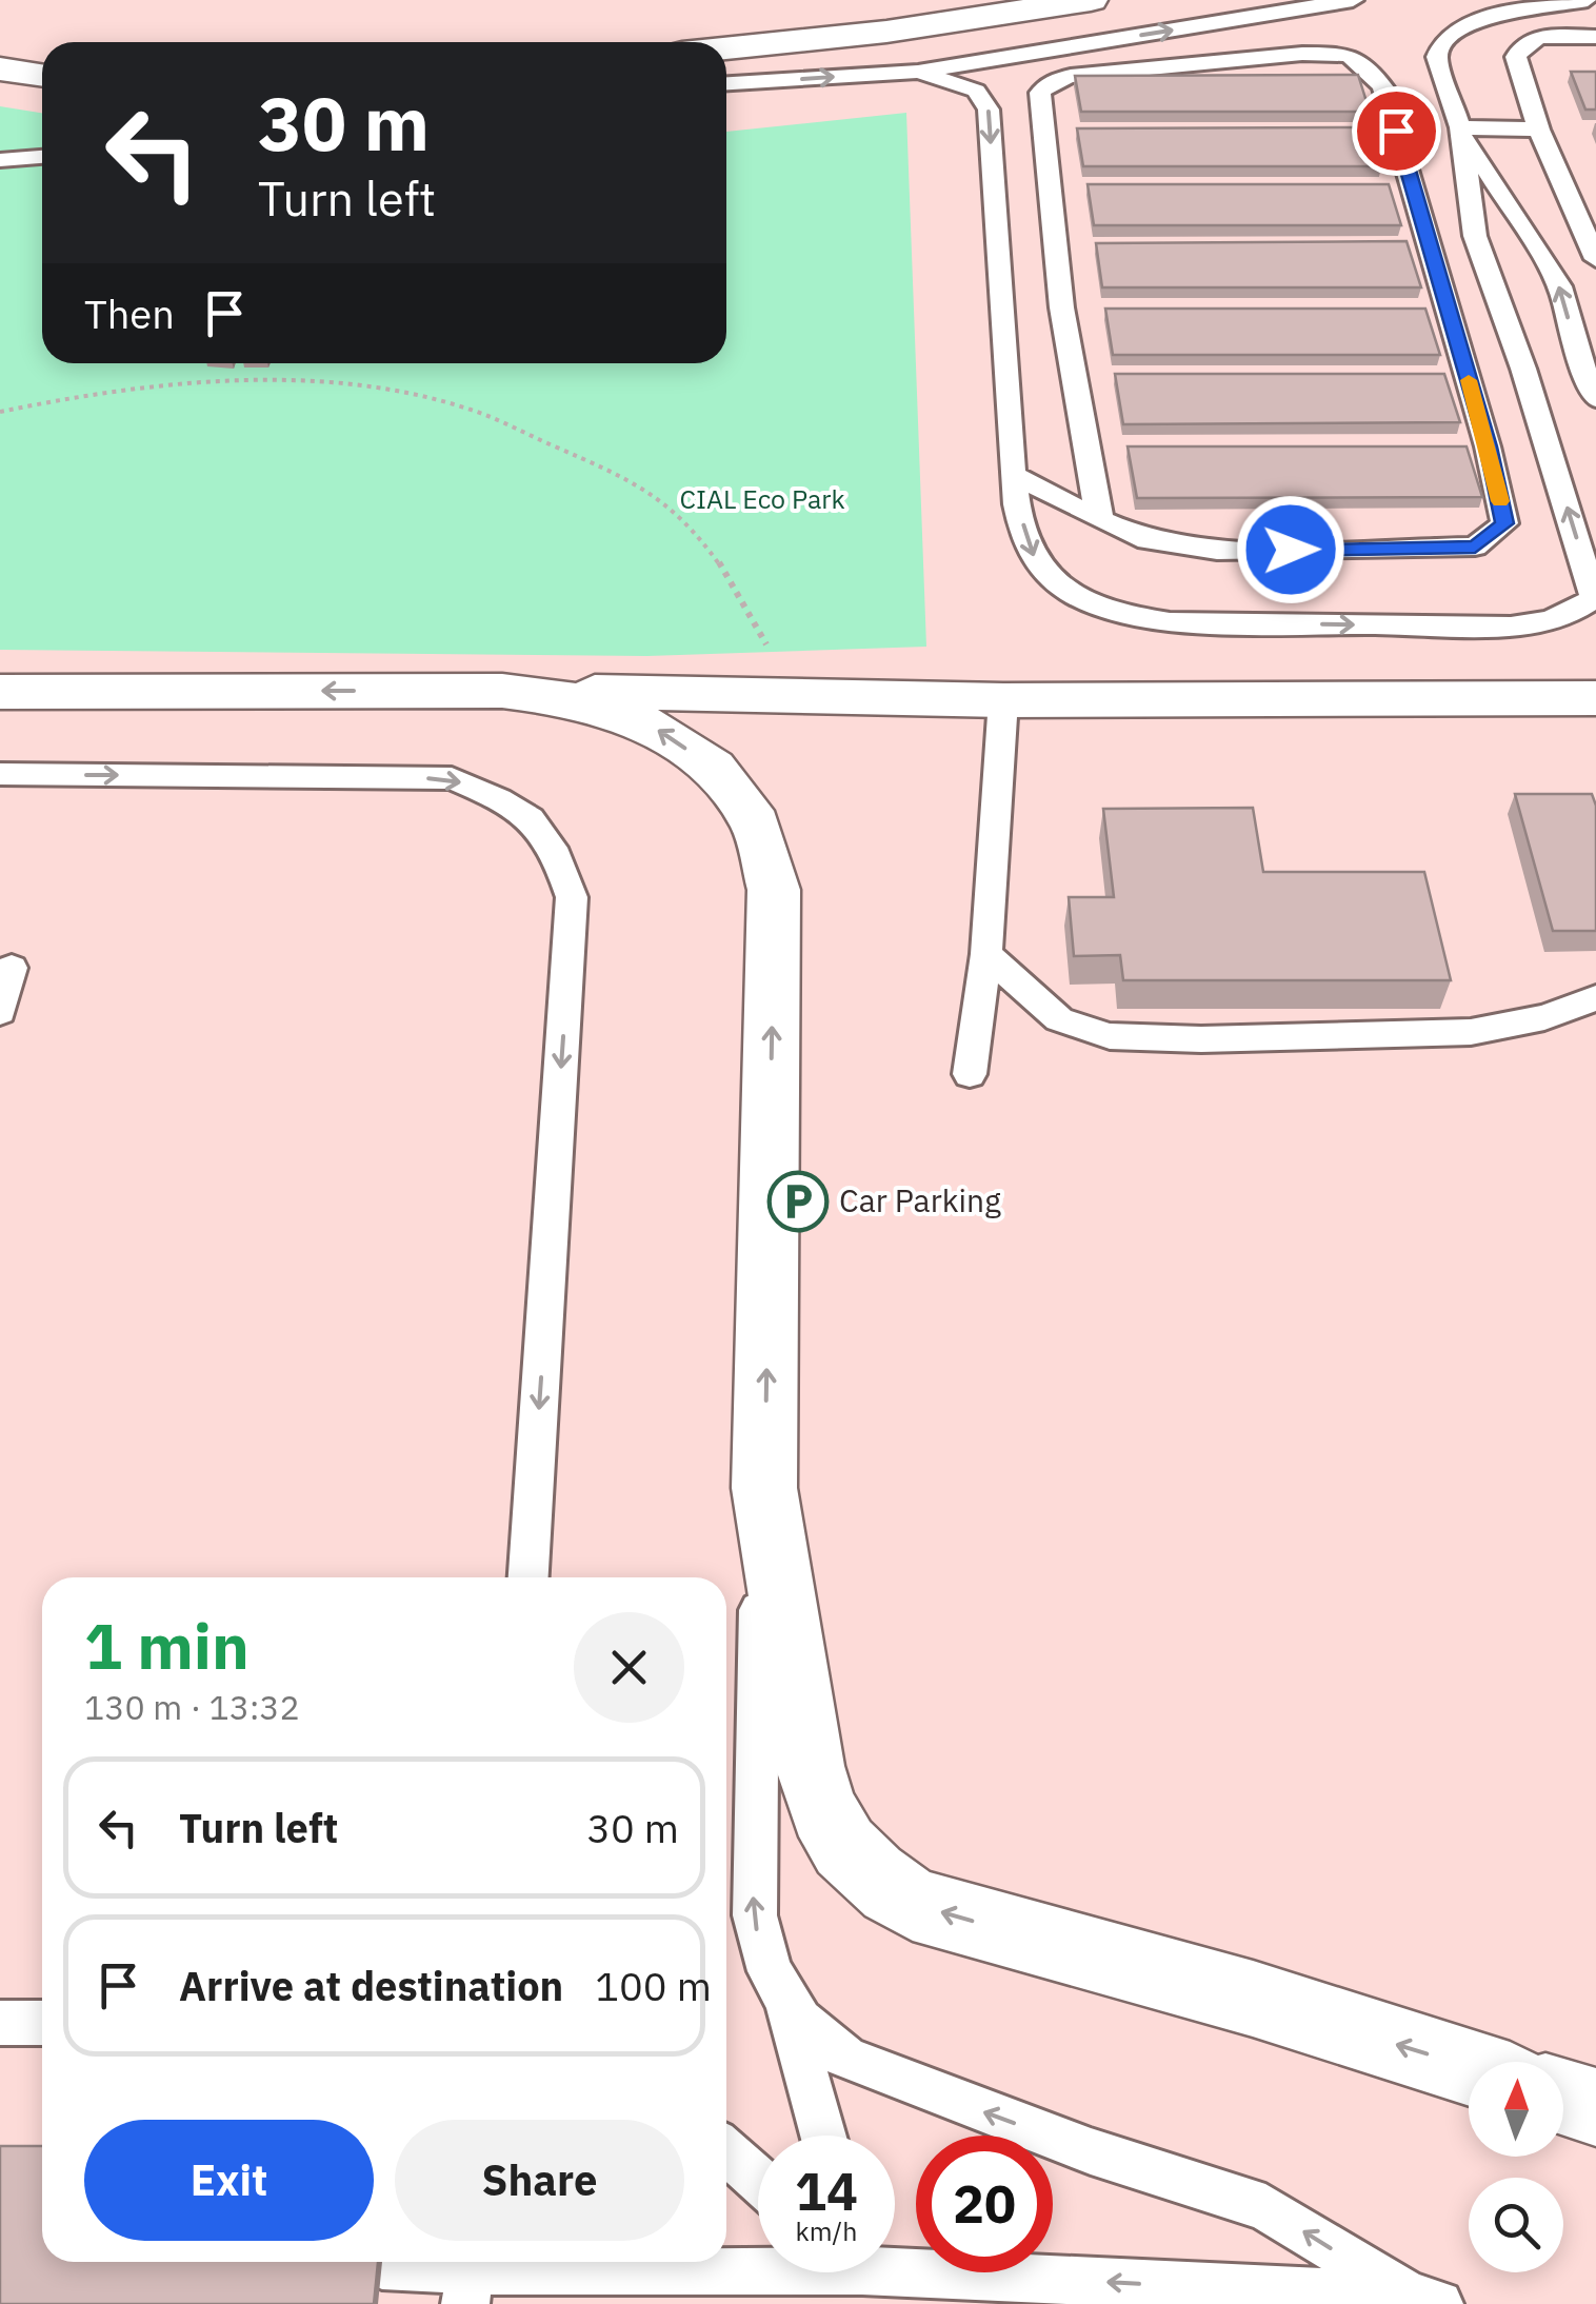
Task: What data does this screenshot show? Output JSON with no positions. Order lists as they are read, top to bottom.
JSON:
{
  "parks": ["CIAL Eco Park"],
  "places": {
    "parking": ["Car Parking"]
  },
  "north": "top",
  "page": {
    "turn": ["30 m", "Turn left"],
    "then": "Then",
    "heading": ["1 min", "130 m · 13:32"],
    "list": [
      {
        "name": "Turn left",
        "value": "30 m"
      },
      {
        "name": "Arrive at destination",
        "value": "100 m"
      }
    ],
    "buttons": ["Exit", "Share"],
    "speed": "14 km/h",
    "limit": "20"
  }
}
